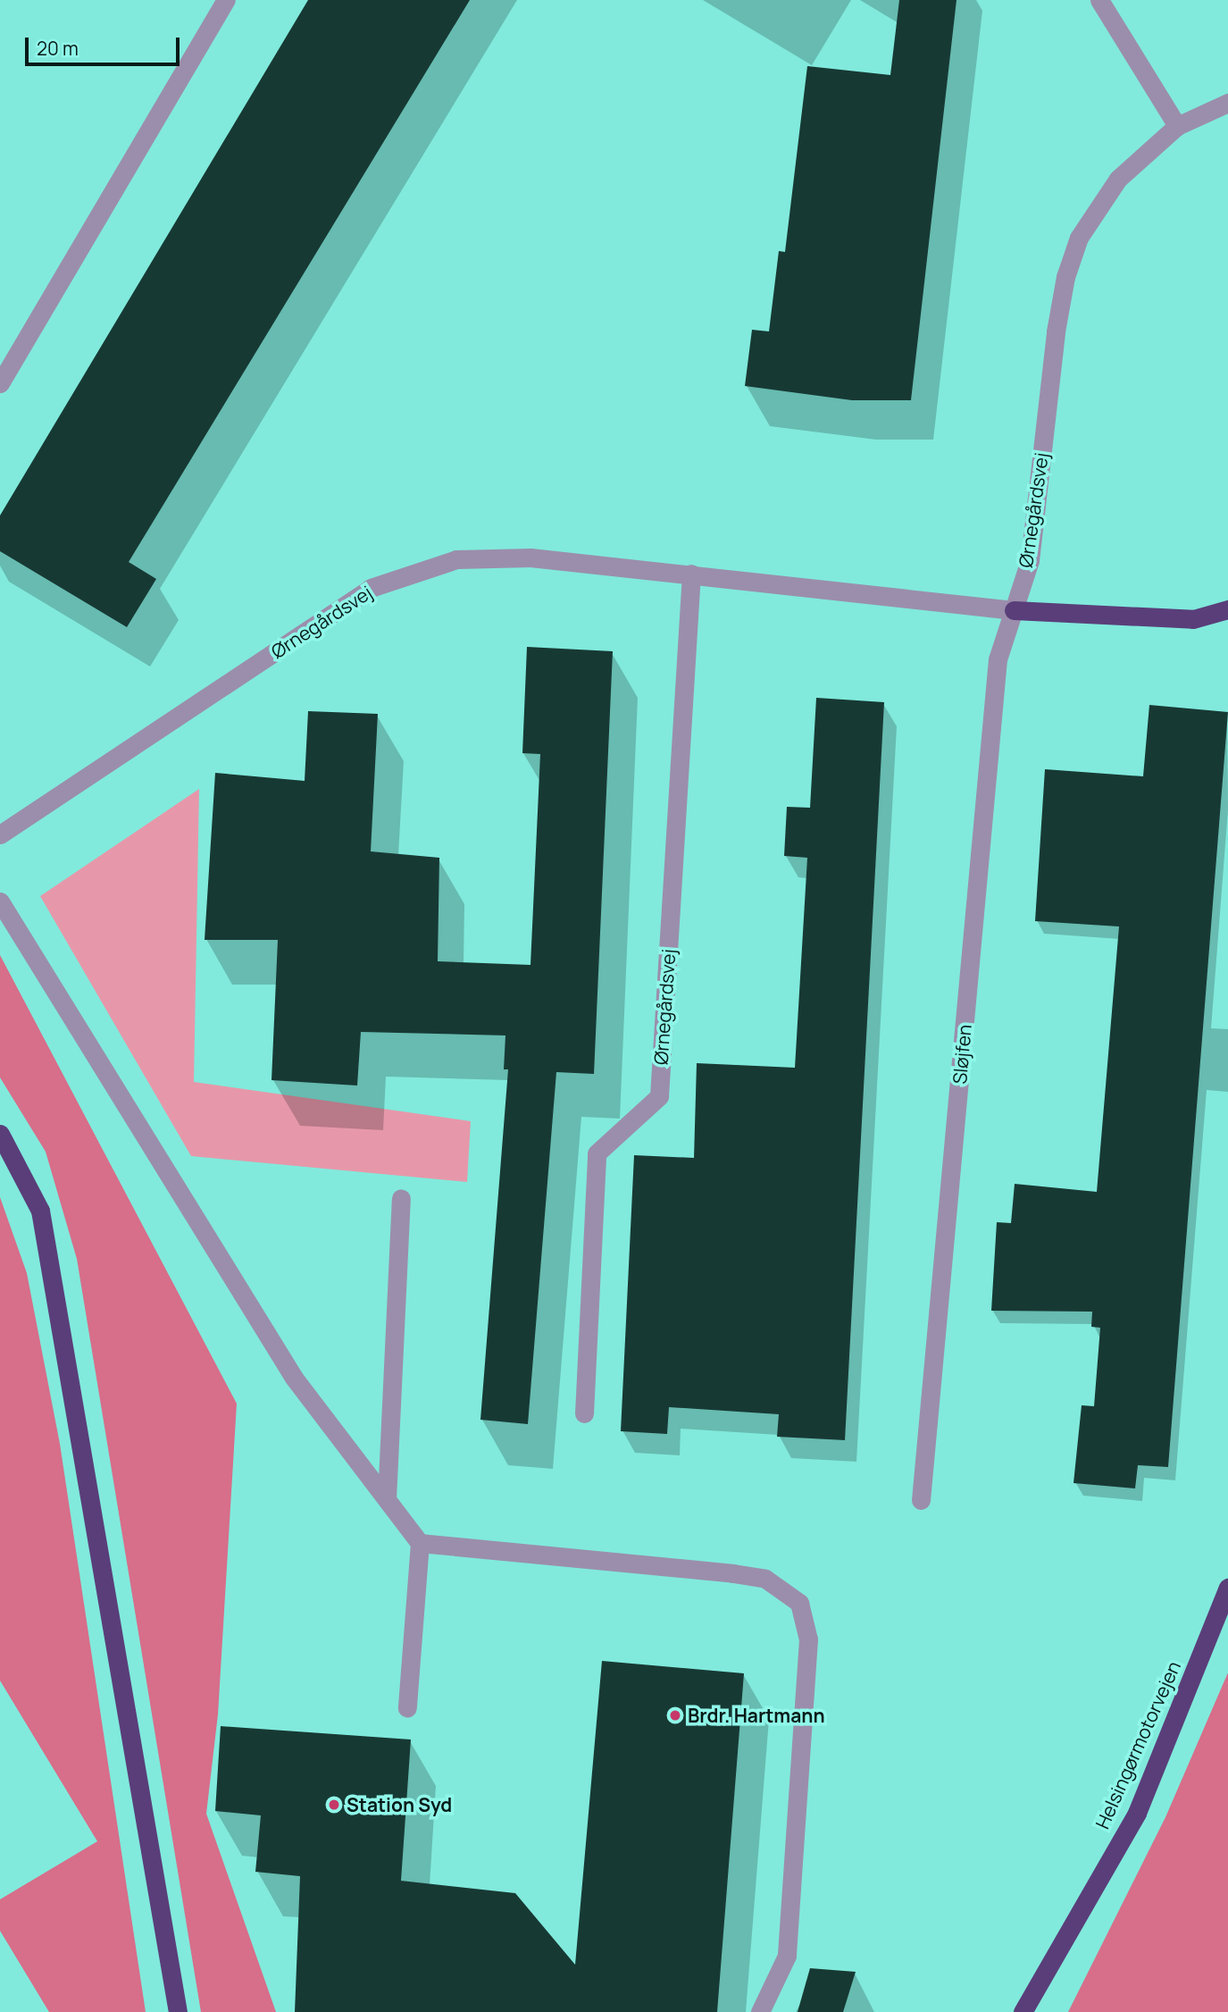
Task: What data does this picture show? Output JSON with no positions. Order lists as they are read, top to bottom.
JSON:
{
  "streets": {
    "highway": ["Helsingørmotorvejen"],
    "street": ["Ørnegårdsvej", "Sløjfen"]
  },
  "crossings": [
    ["Ørnegårdsvej", "Sløjfen"]
  ],
  "places": ["Brdr. Hartmann", "Station Syd"],
  "scale_bar": "20 m"
}
